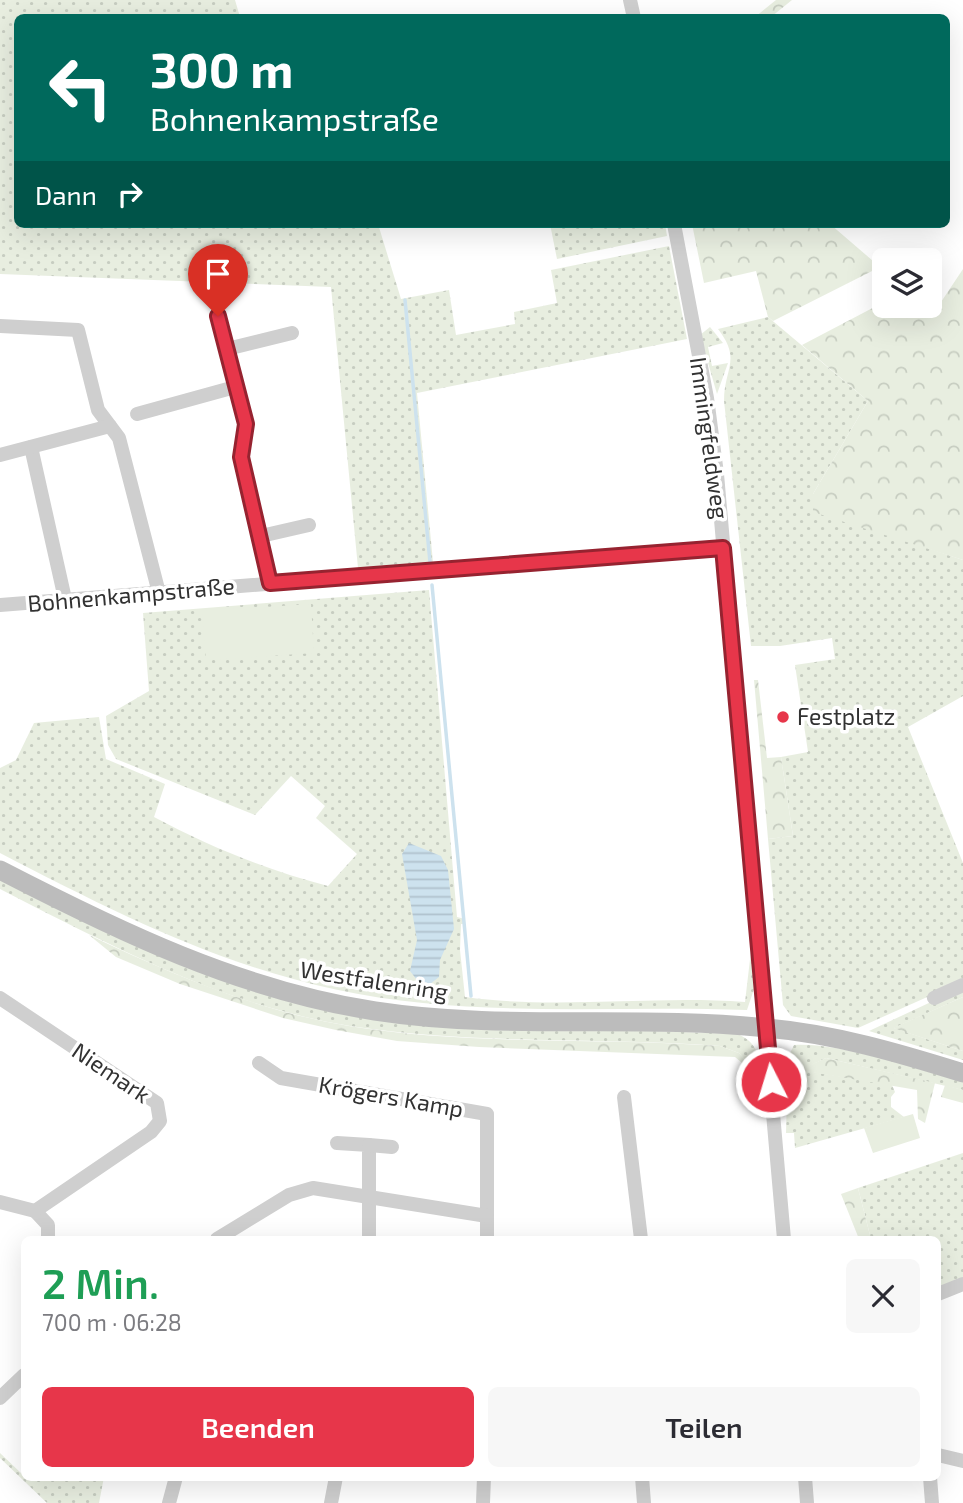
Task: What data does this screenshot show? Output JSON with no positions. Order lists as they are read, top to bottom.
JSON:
{
  "streets": {
    "street": [
      "Immingfeldweg",
      "Bohnenkampstraße",
      "Westfalenring",
      "Niemark",
      "Krögers Kamp"
    ]
  },
  "crossings": [
    ["Immingfeldweg", "Bohnenkampstraße"],
    ["Immingfeldweg", "Westfalenring"]
  ],
  "places": ["Festplatz"],
  "page": {
    "turn": ["300 m", "Bohnenkampstraße"],
    "then": "Dann",
    "heading": ["2 Min.", "700 m · 06:28"],
    "buttons": ["Beenden", "Teilen"]
  }
}
